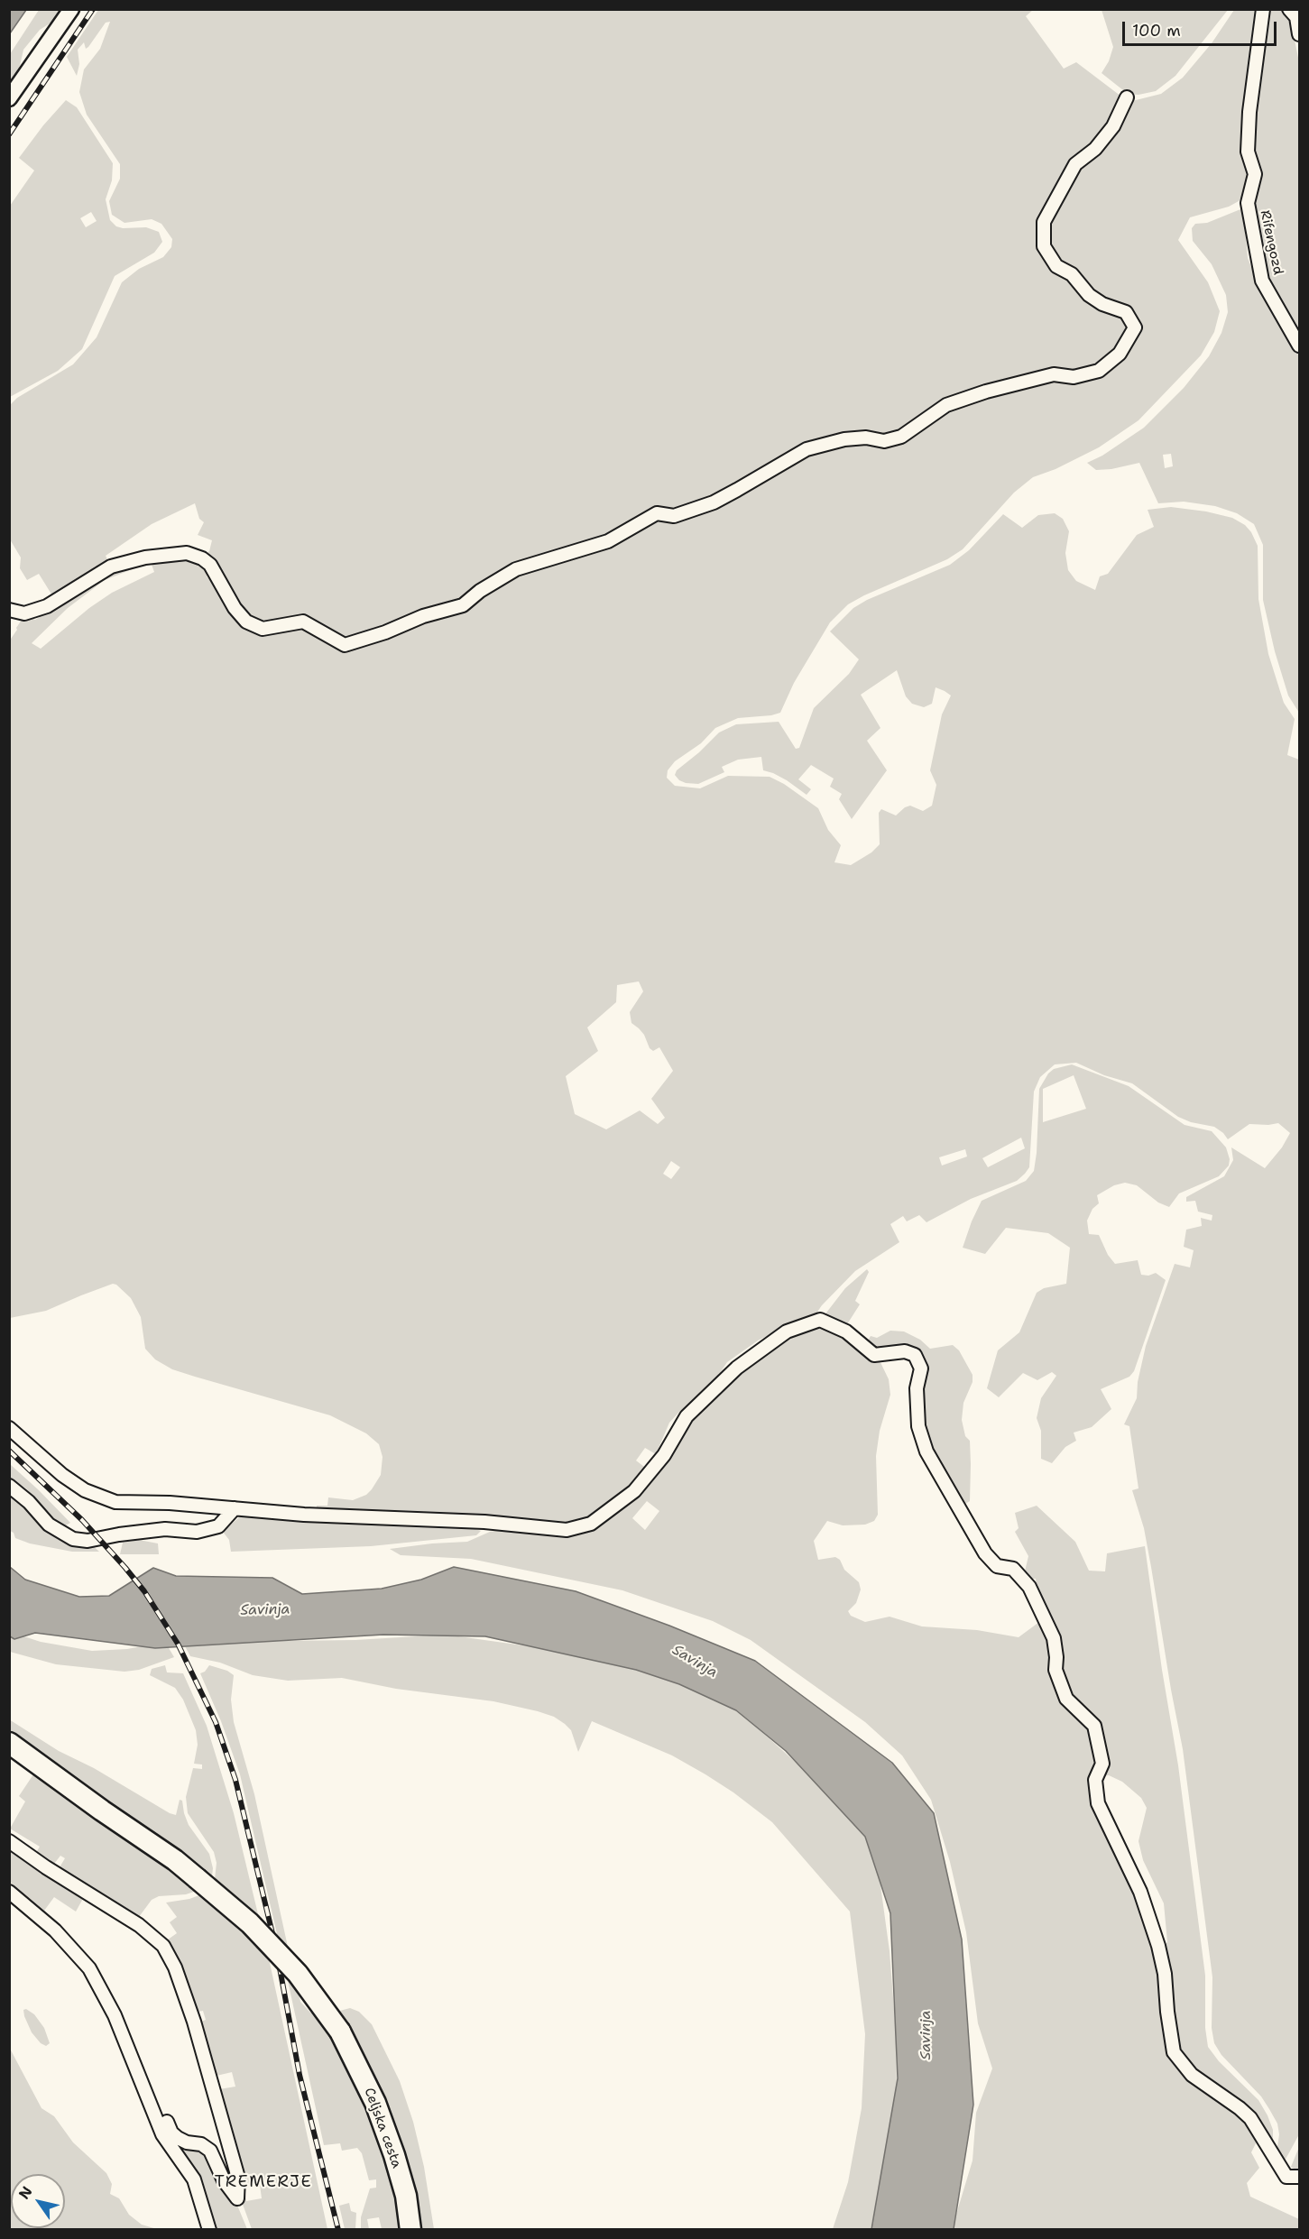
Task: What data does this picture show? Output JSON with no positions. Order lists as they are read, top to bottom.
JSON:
{
  "streets": {
    "main road": ["Celjska cesta"],
    "street": ["Rifengozd"]
  },
  "districts": ["TREMERJE"],
  "water": ["Savinja"],
  "scale_bar": "100 m",
  "north": "top left"
}
